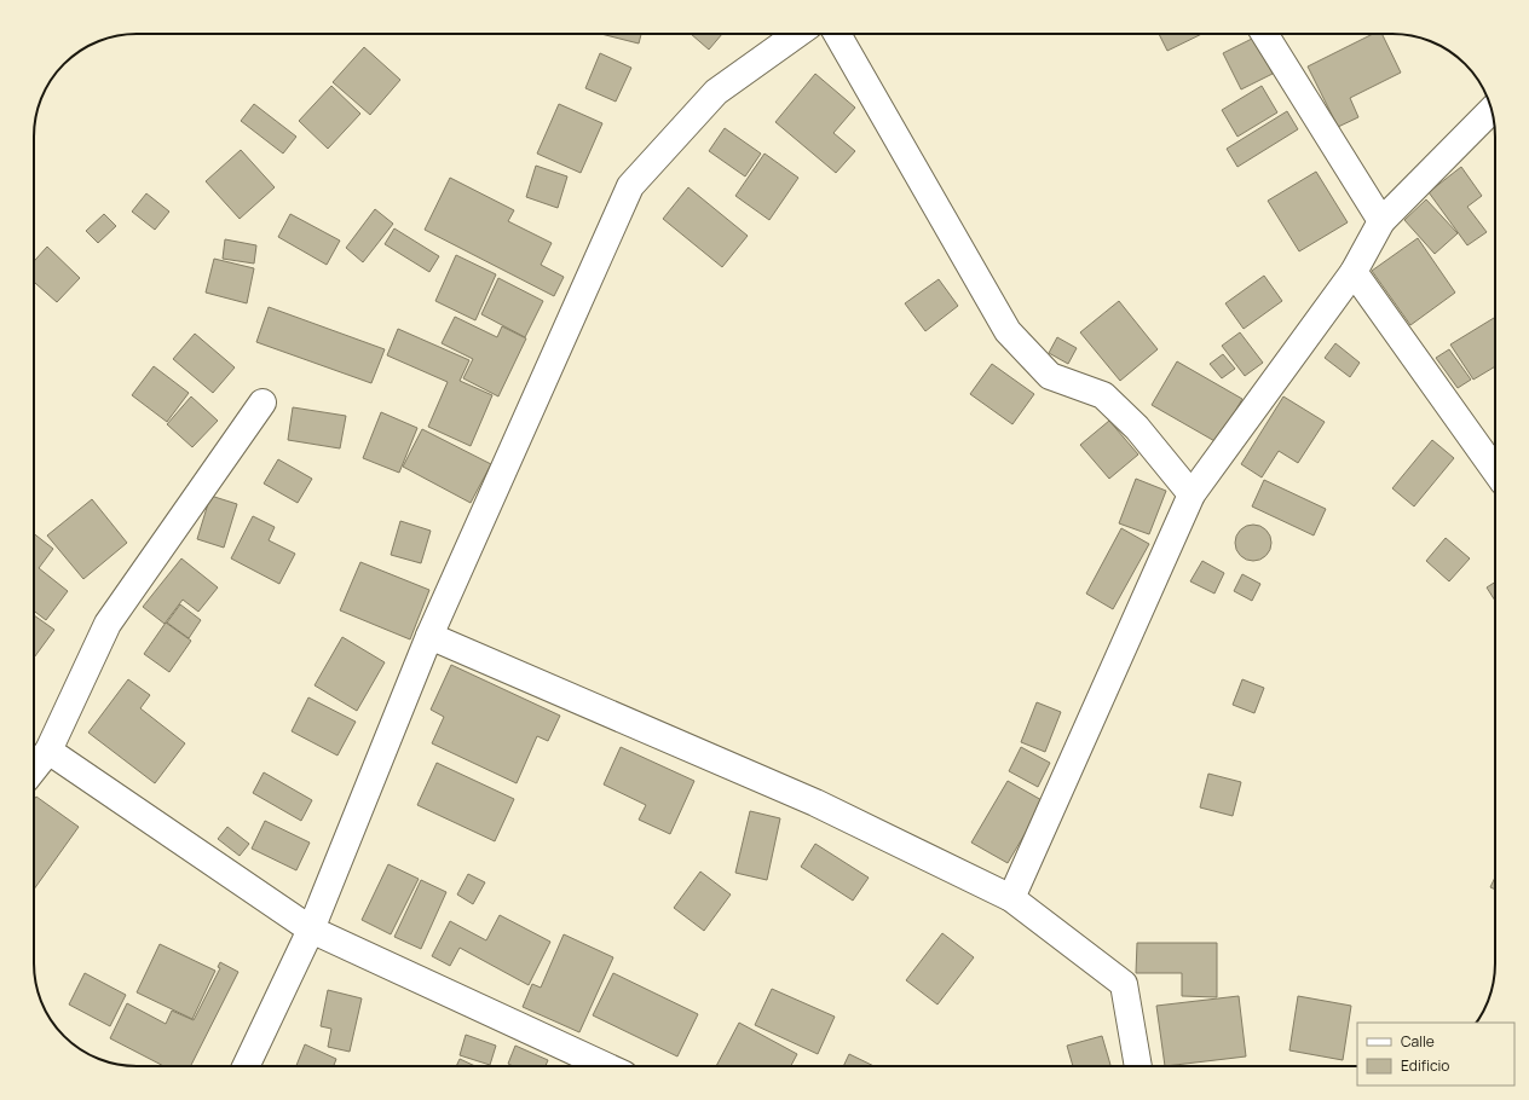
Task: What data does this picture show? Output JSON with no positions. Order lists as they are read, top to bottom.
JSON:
{
  "legend": ["Calle", "Edificio"]
}
